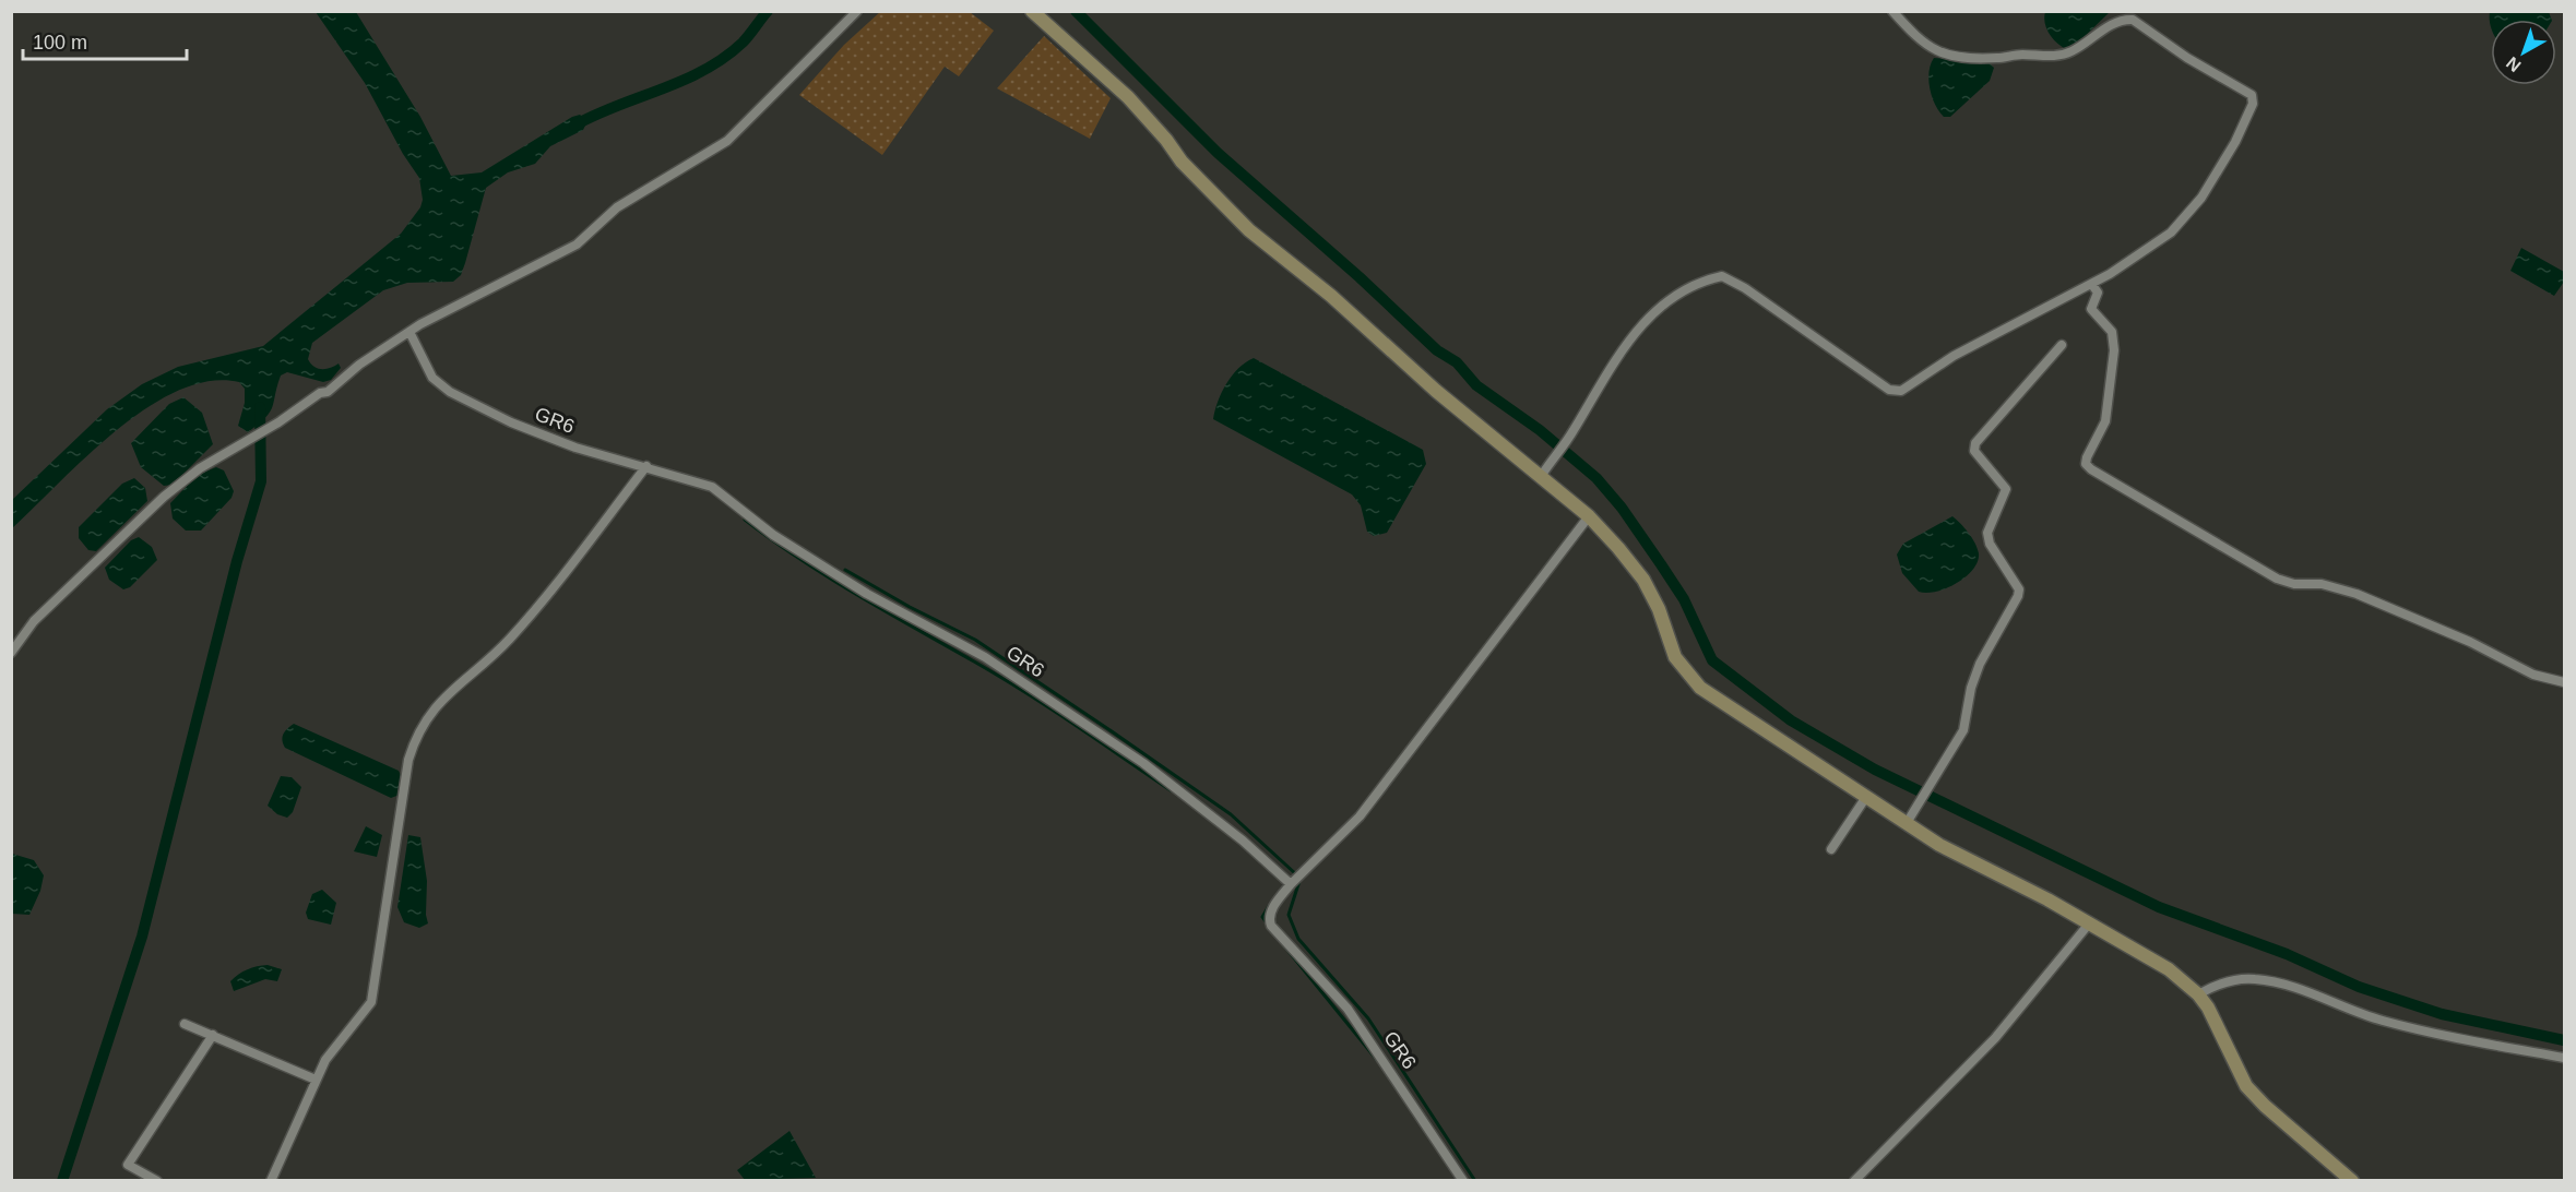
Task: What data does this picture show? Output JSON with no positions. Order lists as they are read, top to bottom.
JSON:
{
  "streets": {
    "street": ["GR6"]
  },
  "scale_bar": "100 m",
  "north": "bottom left"
}
